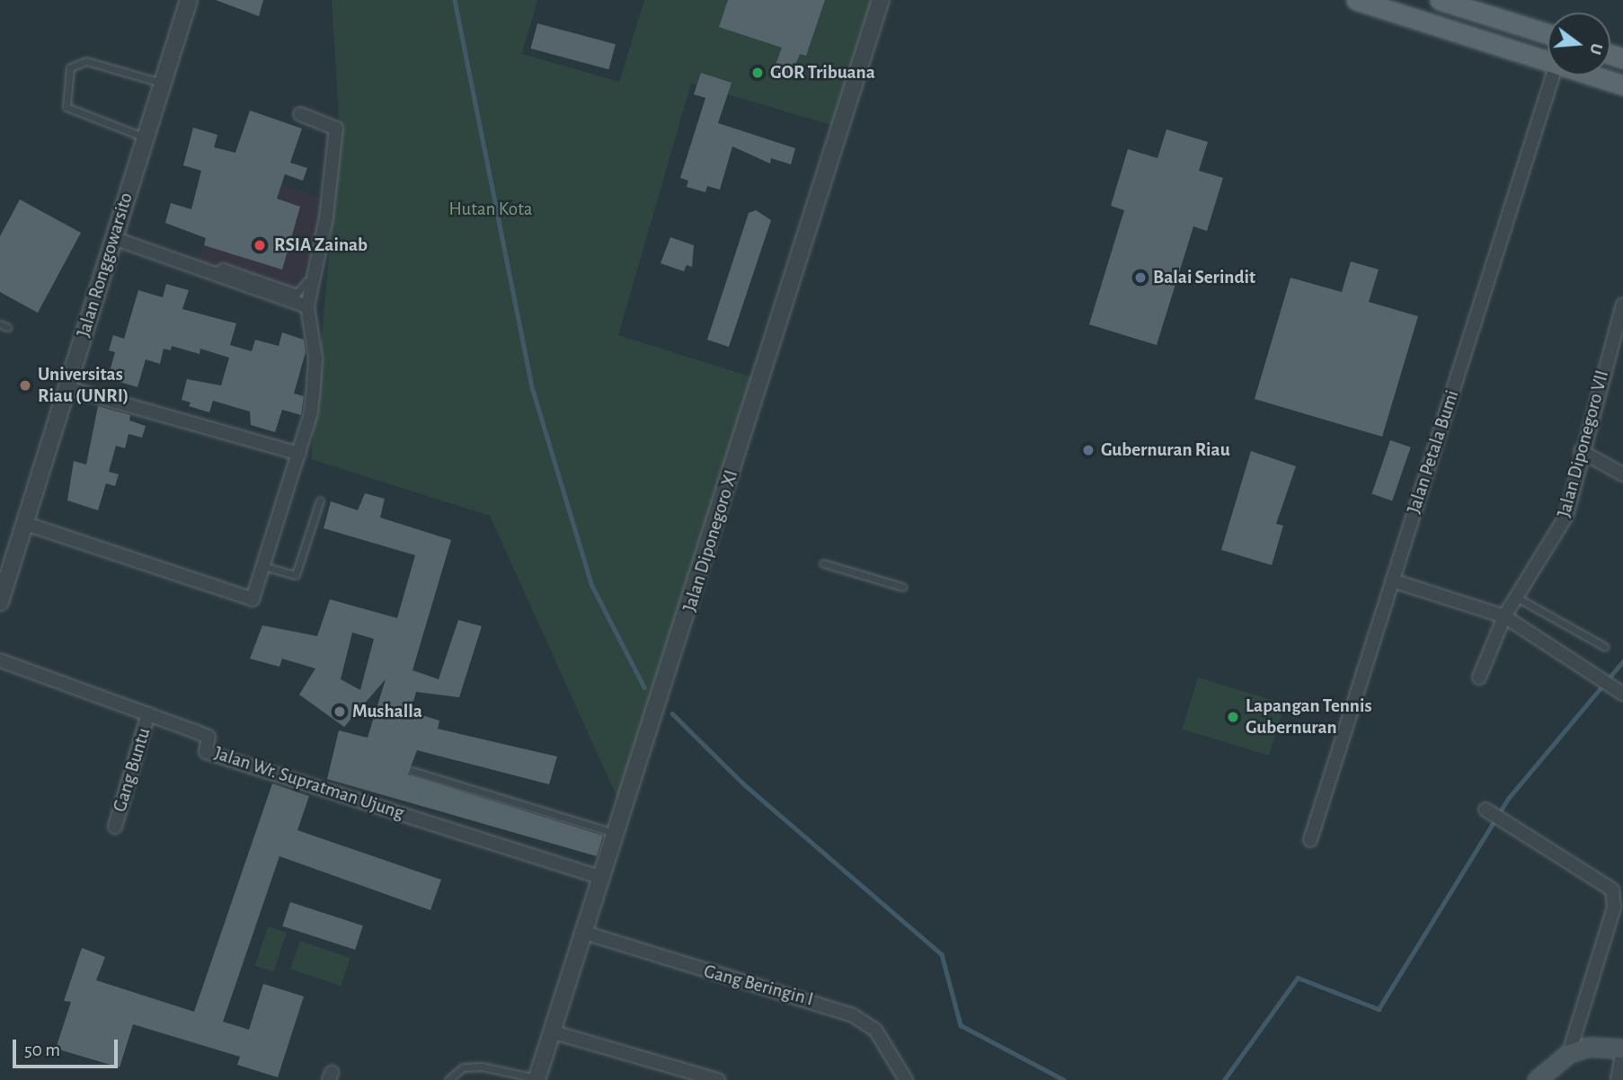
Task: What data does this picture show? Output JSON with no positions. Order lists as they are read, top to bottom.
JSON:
{
  "streets": {
    "street": [
      "Jalan Ronggowarsito",
      "Jalan Diponegoro VII",
      "Jalan Petala Bumi",
      "Jalan Diponegoro XI",
      "Gang Buntu",
      "Jalan Wr. Supratman Ujung",
      "Gang Beringin I"
    ]
  },
  "crossings": [
    ["Jalan Diponegoro XI", "Jalan Wr. Supratman Ujung"],
    ["Jalan Diponegoro XI", "Gang Beringin I"],
    ["Gang Buntu", "Jalan Wr. Supratman Ujung"]
  ],
  "parks": ["Hutan Kota"],
  "places": [
    "GOR Tribuana",
    "RSIA Zainab",
    "Balai Serindit",
    "Universitas Riau (UNRI)",
    "Gubernuran Riau",
    "Mushalla",
    "Lapangan Tennis Gubernuran"
  ],
  "scale_bar": "50 m",
  "north": "right"
}
